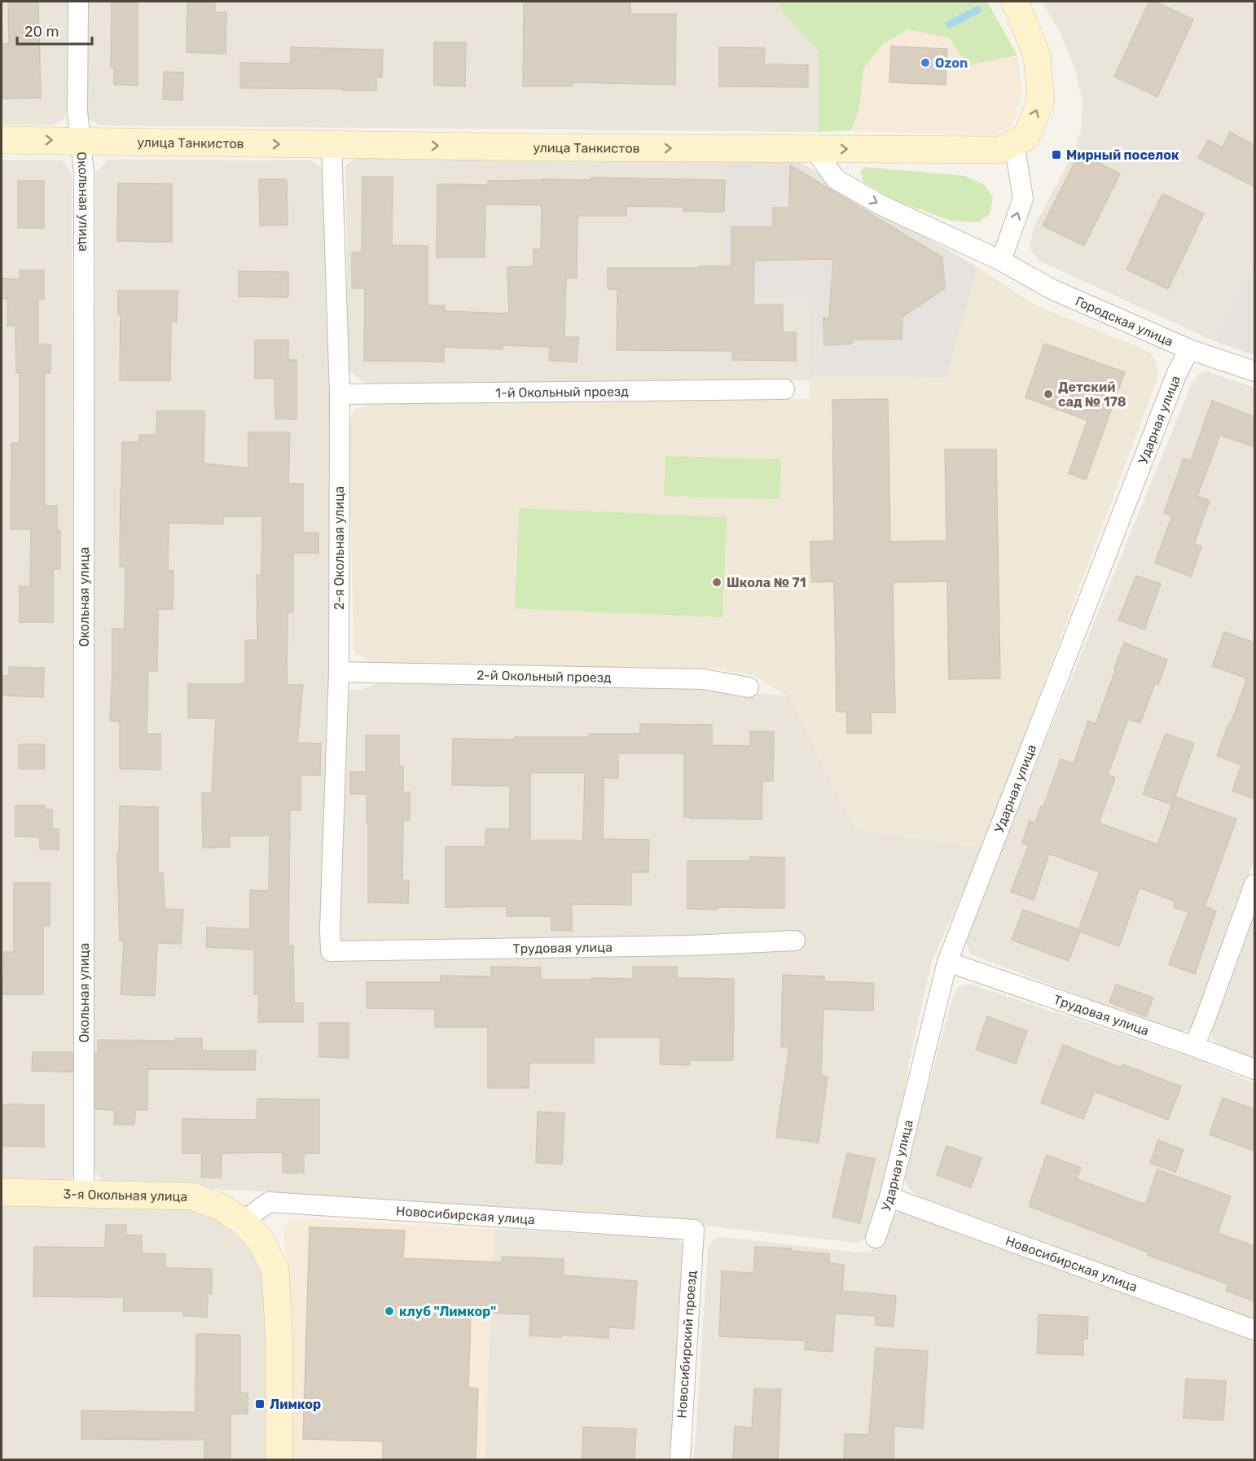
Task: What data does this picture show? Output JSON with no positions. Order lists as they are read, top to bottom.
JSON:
{
  "streets": {
    "main road": ["улица Танкистов", "3-я Окольная улица"],
    "street": [
      "Окольная улица",
      "Городская улица",
      "1-й Окольный проезд",
      "Ударная улица",
      "2-я Окольная улица",
      "2-й Окольный проезд",
      "Трудовая улица",
      "Новосибирская улица",
      "Новосибирский проезд"
    ]
  },
  "crossings": [
    ["улица Танкистов", "Окольная улица"],
    ["улица Танкистов", "Городская улица"],
    ["улица Танкистов", "2-я Окольная улица"],
    ["Окольная улица", "3-я Окольная улица"],
    ["Городская улица", "Ударная улица"],
    ["1-й Окольный проезд", "2-я Окольная улица"],
    ["Ударная улица", "Трудовая улица"],
    ["Ударная улица", "Новосибирская улица"],
    ["2-я Окольная улица", "2-й Окольный проезд"],
    ["2-я Окольная улица", "Трудовая улица"],
    ["3-я Окольная улица", "Новосибирская улица"],
    ["Новосибирская улица", "Новосибирский проезд"]
  ],
  "one_way": ["улица Танкистов", "Городская улица"],
  "places": {
    "other": [
      "Ozon",
      "Детский сад № 178",
      "Школа № 71",
      "клуб \"Лимкор\""
    ],
    "transit": ["Мирный поселок", "Лимкор"]
  },
  "scale_bar": "20 m"
}
